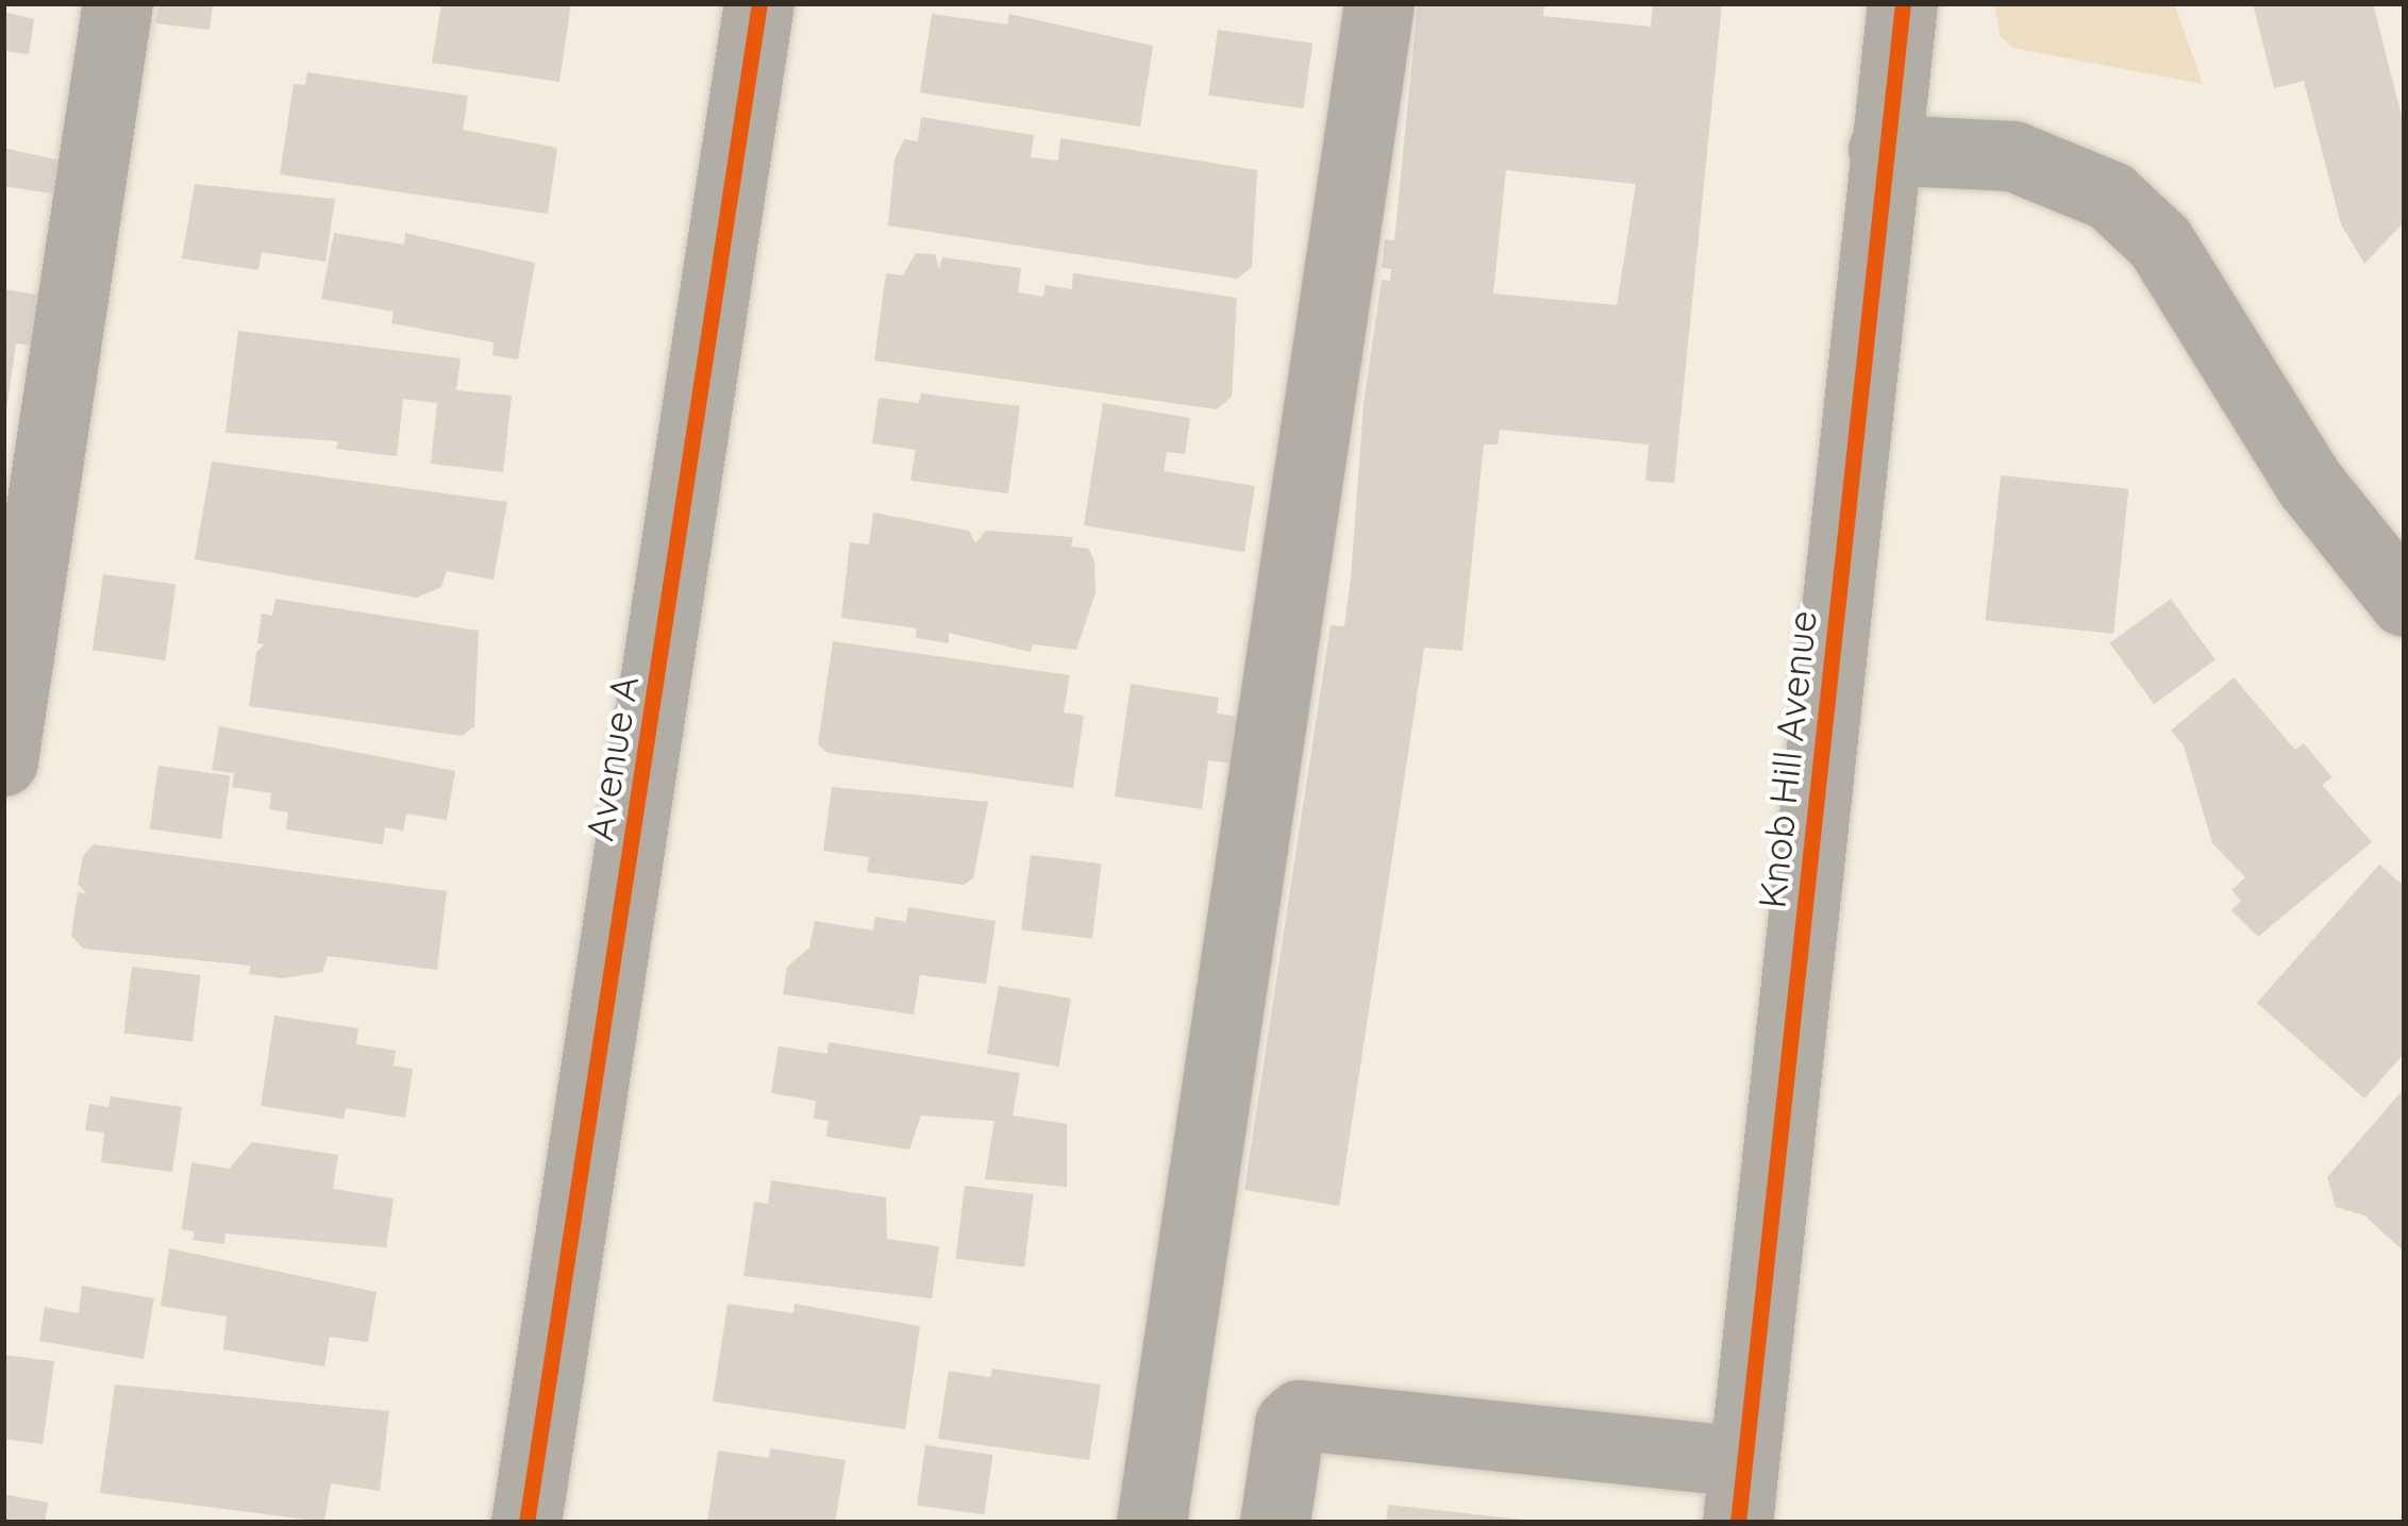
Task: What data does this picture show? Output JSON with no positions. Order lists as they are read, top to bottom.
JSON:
{
  "streets": {
    "street": ["Avenue A", "Knob Hill Avenue"]
  }
}
